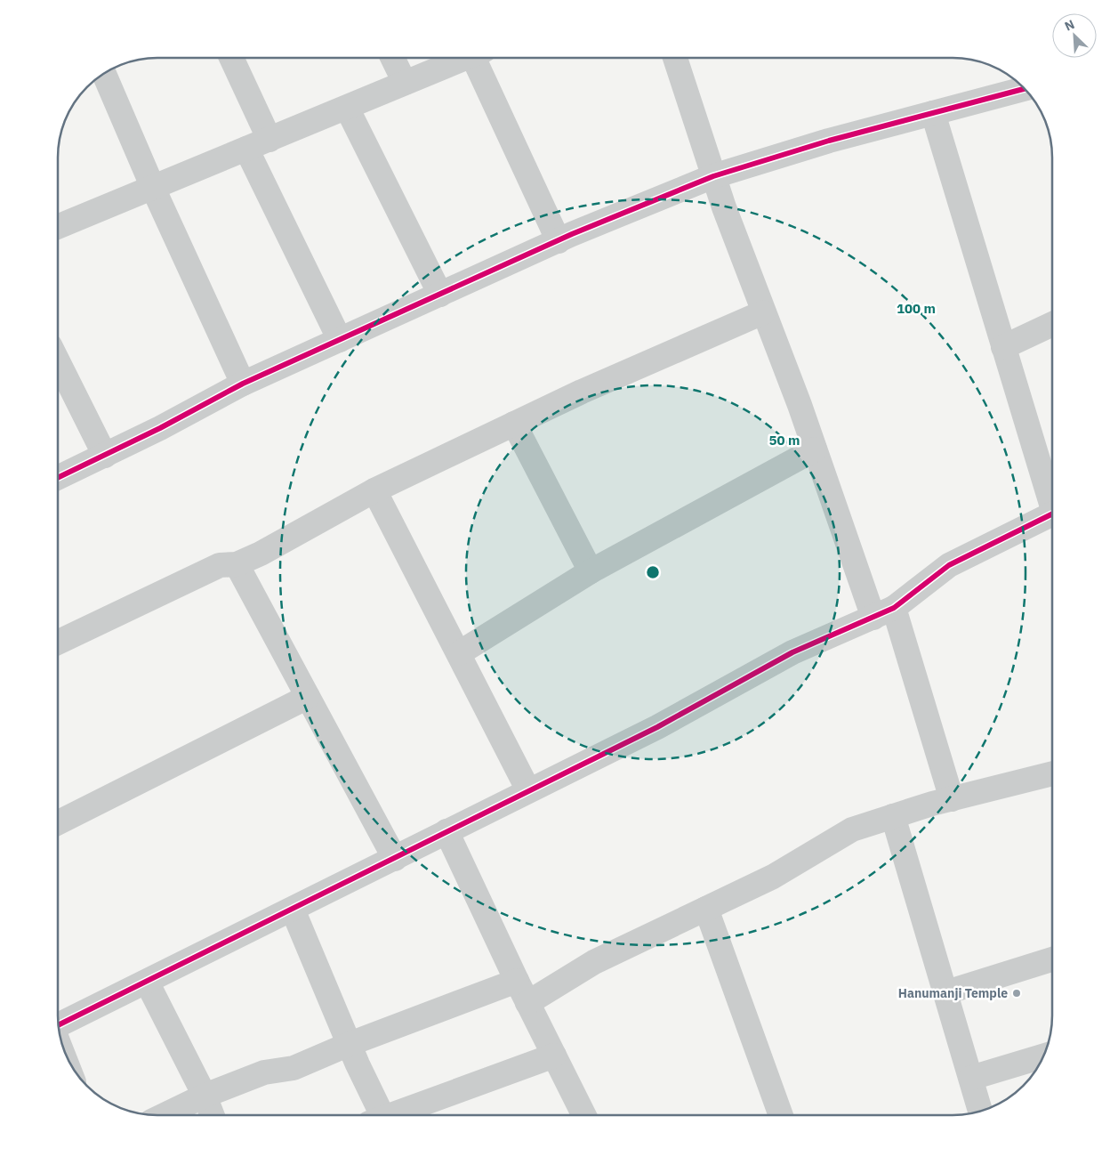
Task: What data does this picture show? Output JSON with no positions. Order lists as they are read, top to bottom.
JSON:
{
  "places": ["Hanumanji Temple"],
  "north": "top left",
  "rings": ["100 m", "50 m"]
}
